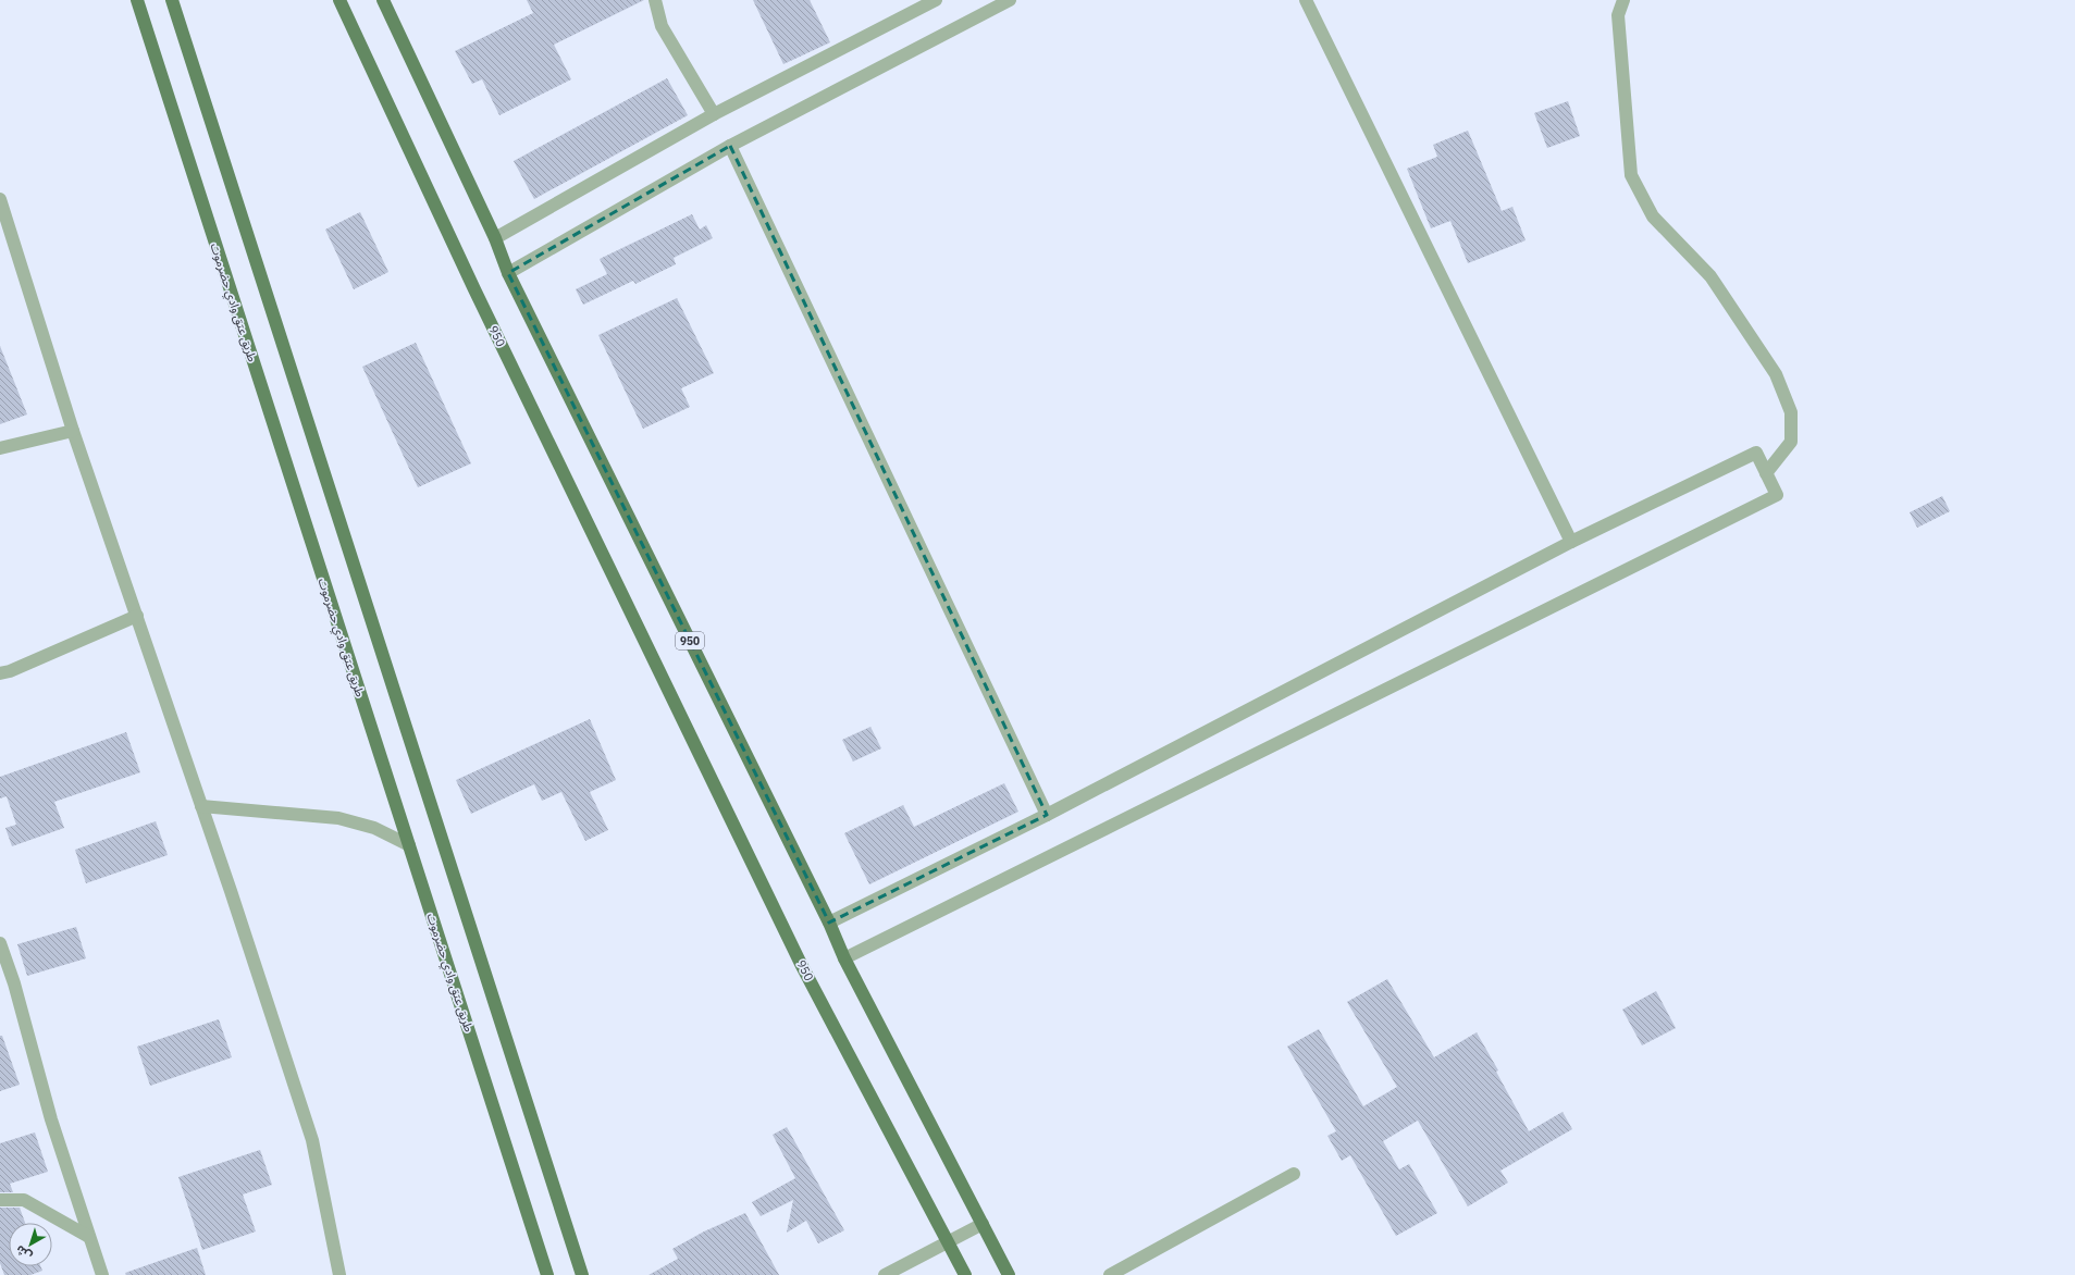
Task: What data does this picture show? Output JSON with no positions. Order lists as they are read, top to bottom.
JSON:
{
  "streets": {
    "main road": ["طريق عتق وادي حضرموت", "950"]
  },
  "north": "bottom left"
}
